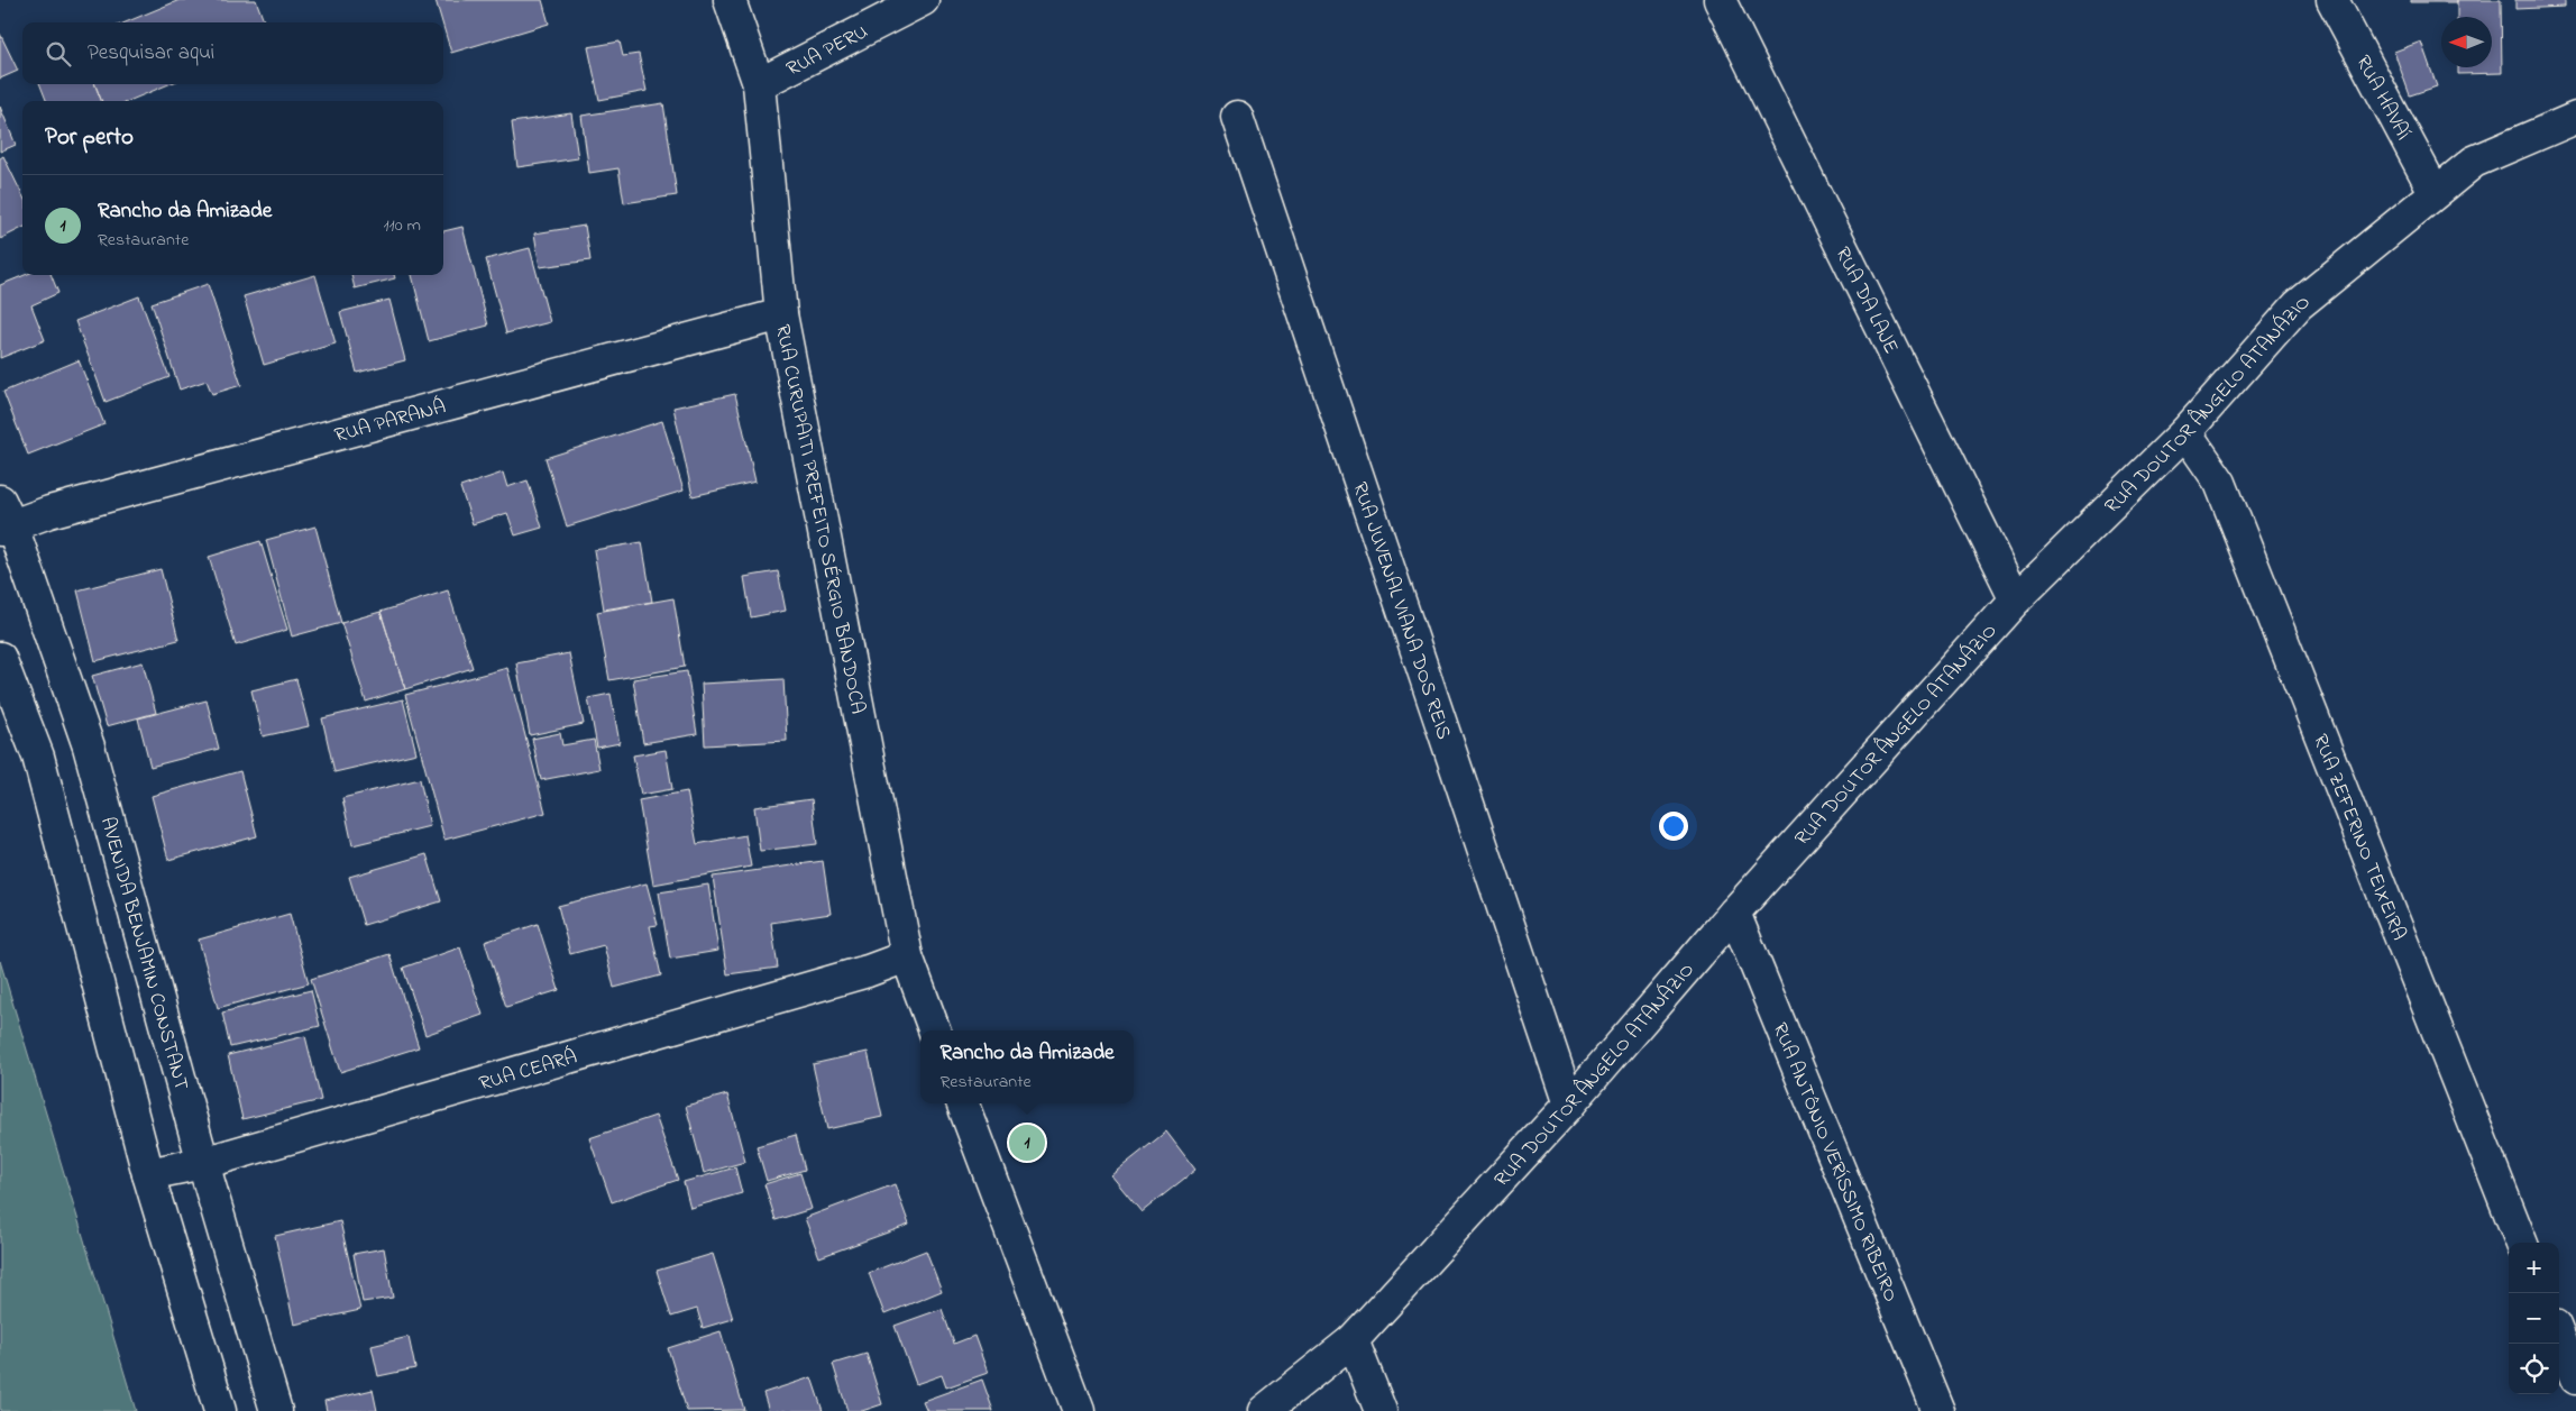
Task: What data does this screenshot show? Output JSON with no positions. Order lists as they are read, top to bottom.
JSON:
{
  "streets": {
    "street": [
      "RUA PERU",
      "RUA HAVAÍ",
      "RUA DA LAJE",
      "RUA DOUTOR ÂNGELO ATANÁZIO",
      "RUA PARANÁ",
      "RUA CURUPAITI PREFEITO SÉRGIO BANDOCA",
      "RUA JUVENAL VIANA DOS REIS",
      "RUA ZEFERINO TEIXEIRA",
      "AVENIDA BENJAMIN CONSTANT",
      "RUA CEARÁ",
      "RUA ANTÔNIO VERÍSSIMO RIBEIRO"
    ]
  },
  "crossings": [
    ["RUA PERU", "RUA CURUPAITI PREFEITO SÉRGIO BANDOCA"],
    ["RUA HAVAÍ", "RUA DOUTOR ÂNGELO ATANÁZIO"],
    ["RUA DA LAJE", "RUA DOUTOR ÂNGELO ATANÁZIO"],
    ["RUA DOUTOR ÂNGELO ATANÁZIO", "RUA JUVENAL VIANA DOS REIS"],
    ["RUA DOUTOR ÂNGELO ATANÁZIO", "RUA ZEFERINO TEIXEIRA"],
    ["RUA DOUTOR ÂNGELO ATANÁZIO", "RUA ANTÔNIO VERÍSSIMO RIBEIRO"],
    ["RUA PARANÁ", "RUA CURUPAITI PREFEITO SÉRGIO BANDOCA"],
    ["RUA PARANÁ", "AVENIDA BENJAMIN CONSTANT"],
    ["RUA CURUPAITI PREFEITO SÉRGIO BANDOCA", "RUA CEARÁ"],
    ["AVENIDA BENJAMIN CONSTANT", "RUA CEARÁ"]
  ],
  "north": "left",
  "page": {
    "search": "Pesquisar aqui",
    "heading": "Por perto",
    "list": [
      {
        "mark": "1",
        "name": "Rancho da Amizade",
        "note": "Restaurante",
        "value": "110 m"
      }
    ],
    "popup": ["Rancho da Amizade", "Restaurante"],
    "pins": "1",
    "map_buttons": ["+", "−"]
  }
}
